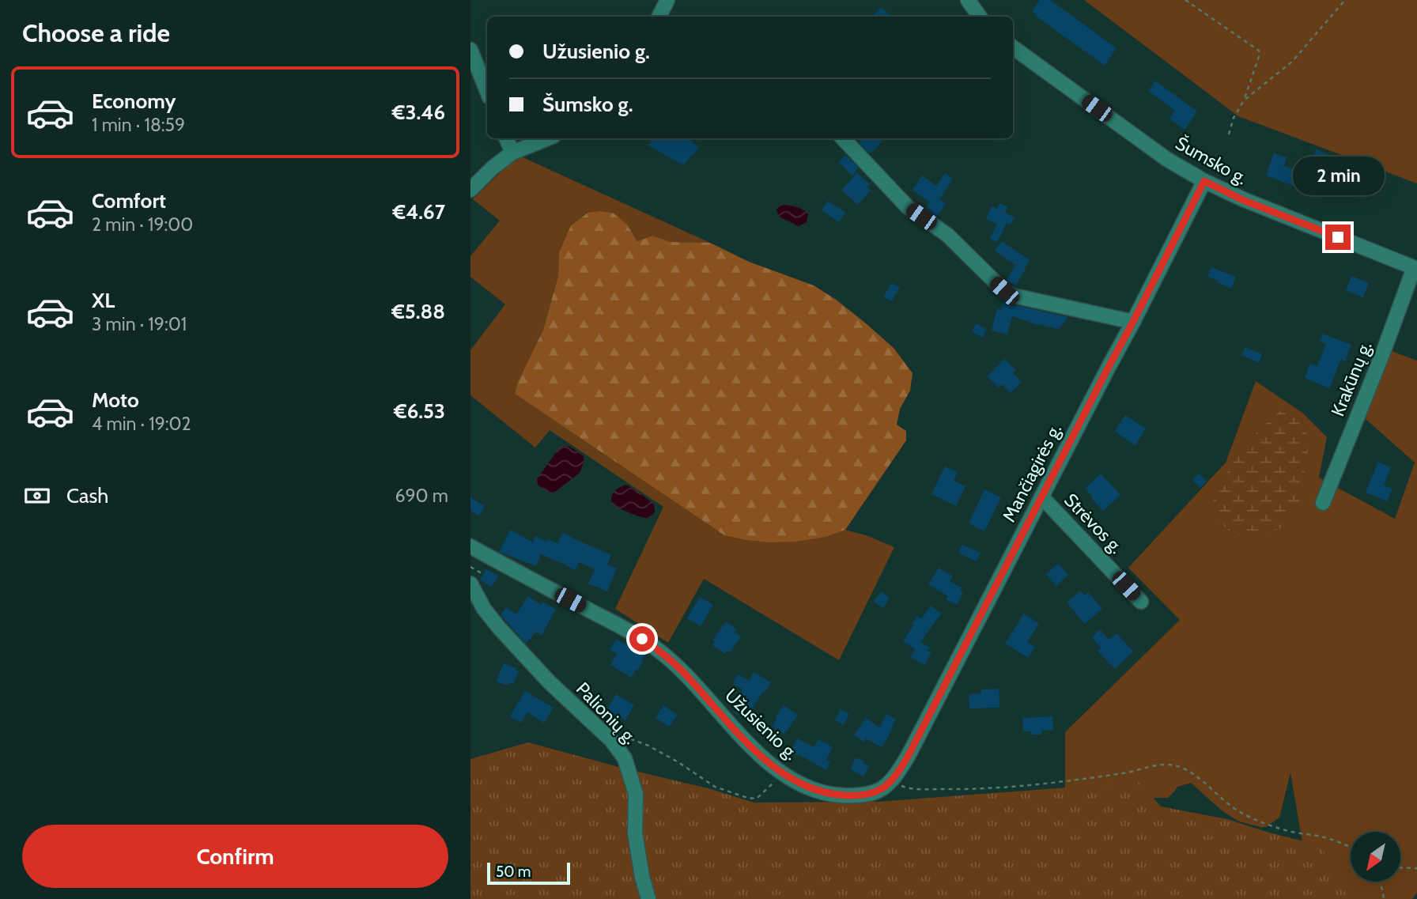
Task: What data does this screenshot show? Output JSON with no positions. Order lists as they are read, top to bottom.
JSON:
{
  "streets": {
    "street": [
      "Šumsko g.",
      "Krakūnų g.",
      "Mančiagirės g.",
      "Strėvos g.",
      "Palionių g.",
      "Užusienio g."
    ]
  },
  "crossings": [
    ["Šumsko g.", "Krakūnų g."],
    ["Šumsko g.", "Mančiagirės g."],
    ["Mančiagirės g.", "Strėvos g."],
    ["Mančiagirės g.", "Užusienio g."]
  ],
  "scale_bar": "50 m",
  "north": "bottom left",
  "page": {
    "heading": "Choose a ride",
    "banner": ["Užusienio g.", "Šumsko g."],
    "list": [
      {
        "name": "Economy",
        "note": "1 min · 18:59",
        "value": "€3.46"
      },
      {
        "name": "Comfort",
        "note": "2 min · 19:00",
        "value": "€4.67"
      },
      {
        "name": "XL",
        "note": "3 min · 19:01",
        "value": "€5.88"
      },
      {
        "name": "Moto",
        "note": "4 min · 19:02",
        "value": "€6.53"
      }
    ],
    "bubble": "2 min",
    "pay": ["Cash", "690 m"],
    "buttons": "Confirm",
    "scale": "50 m"
  }
}
